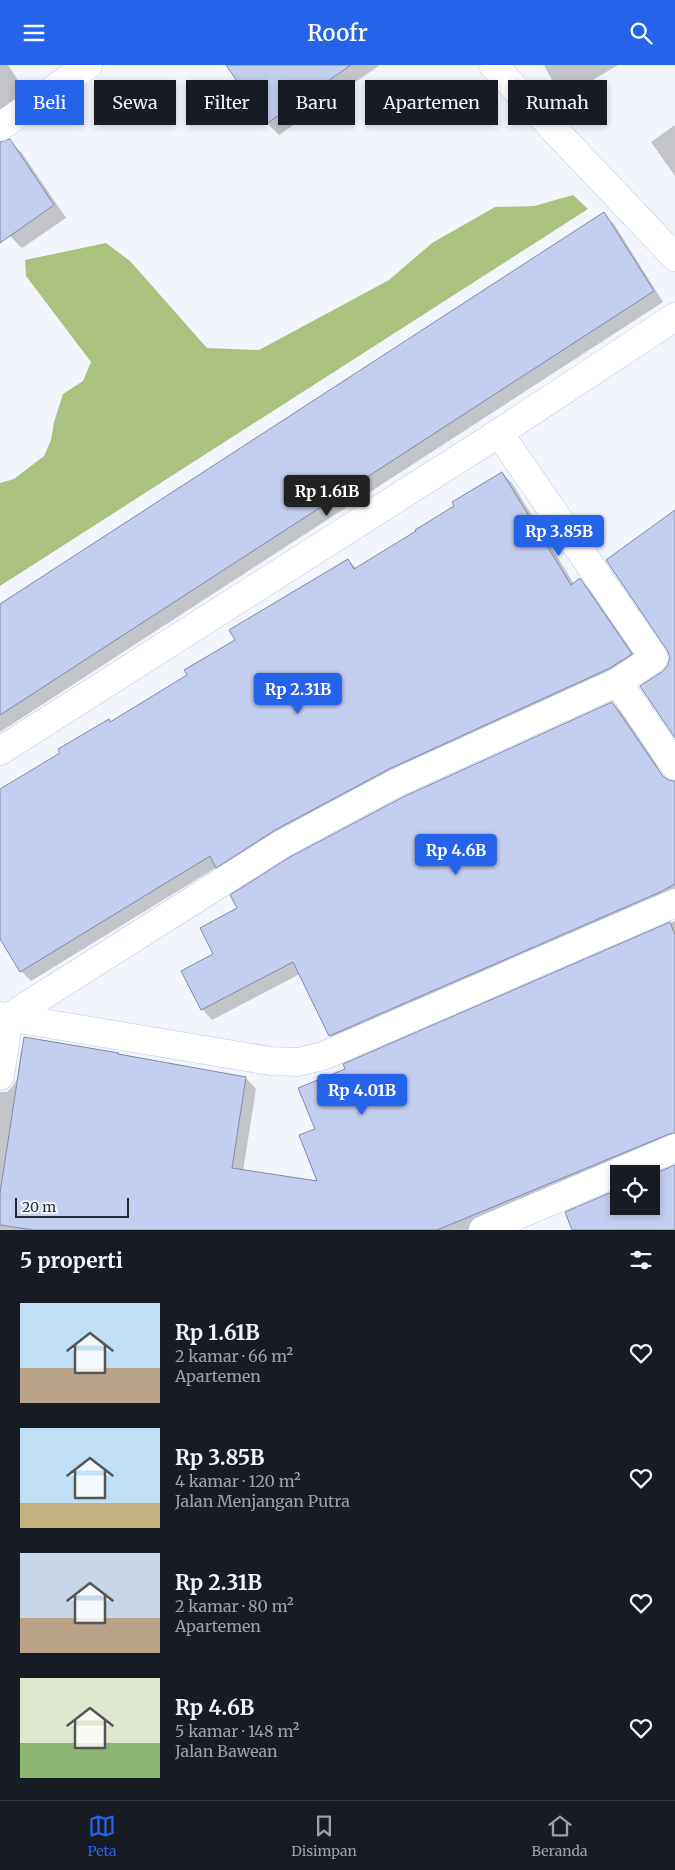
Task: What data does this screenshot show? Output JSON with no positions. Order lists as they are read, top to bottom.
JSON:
{
  "scale_bar": "20 m",
  "page": {
    "header": "Roofr",
    "chip": [
      "Beli",
      "Sewa",
      "Filter",
      "Baru",
      "Apartemen",
      "Rumah"
    ],
    "price": [
      "Rp 1.61B",
      "Rp 3.85B",
      "Rp 2.31B",
      "Rp 4.6B",
      "Rp 4.01B"
    ],
    "scale": "20 m",
    "heading": "5 properti",
    "list": [
      {
        "name": "Rp 1.61B",
        "note": "2 kamar · 66 m² · Apartemen"
      },
      {
        "name": "Rp 3.85B",
        "note": "4 kamar · 120 m² · Jalan Menjangan Putra"
      },
      {
        "name": "Rp 2.31B",
        "note": "2 kamar · 80 m² · Apartemen"
      },
      {
        "name": "Rp 4.6B",
        "note": "5 kamar · 148 m² · Jalan Bawean"
      }
    ],
    "tabs": ["Peta", "Disimpan", "Beranda"]
  }
}
